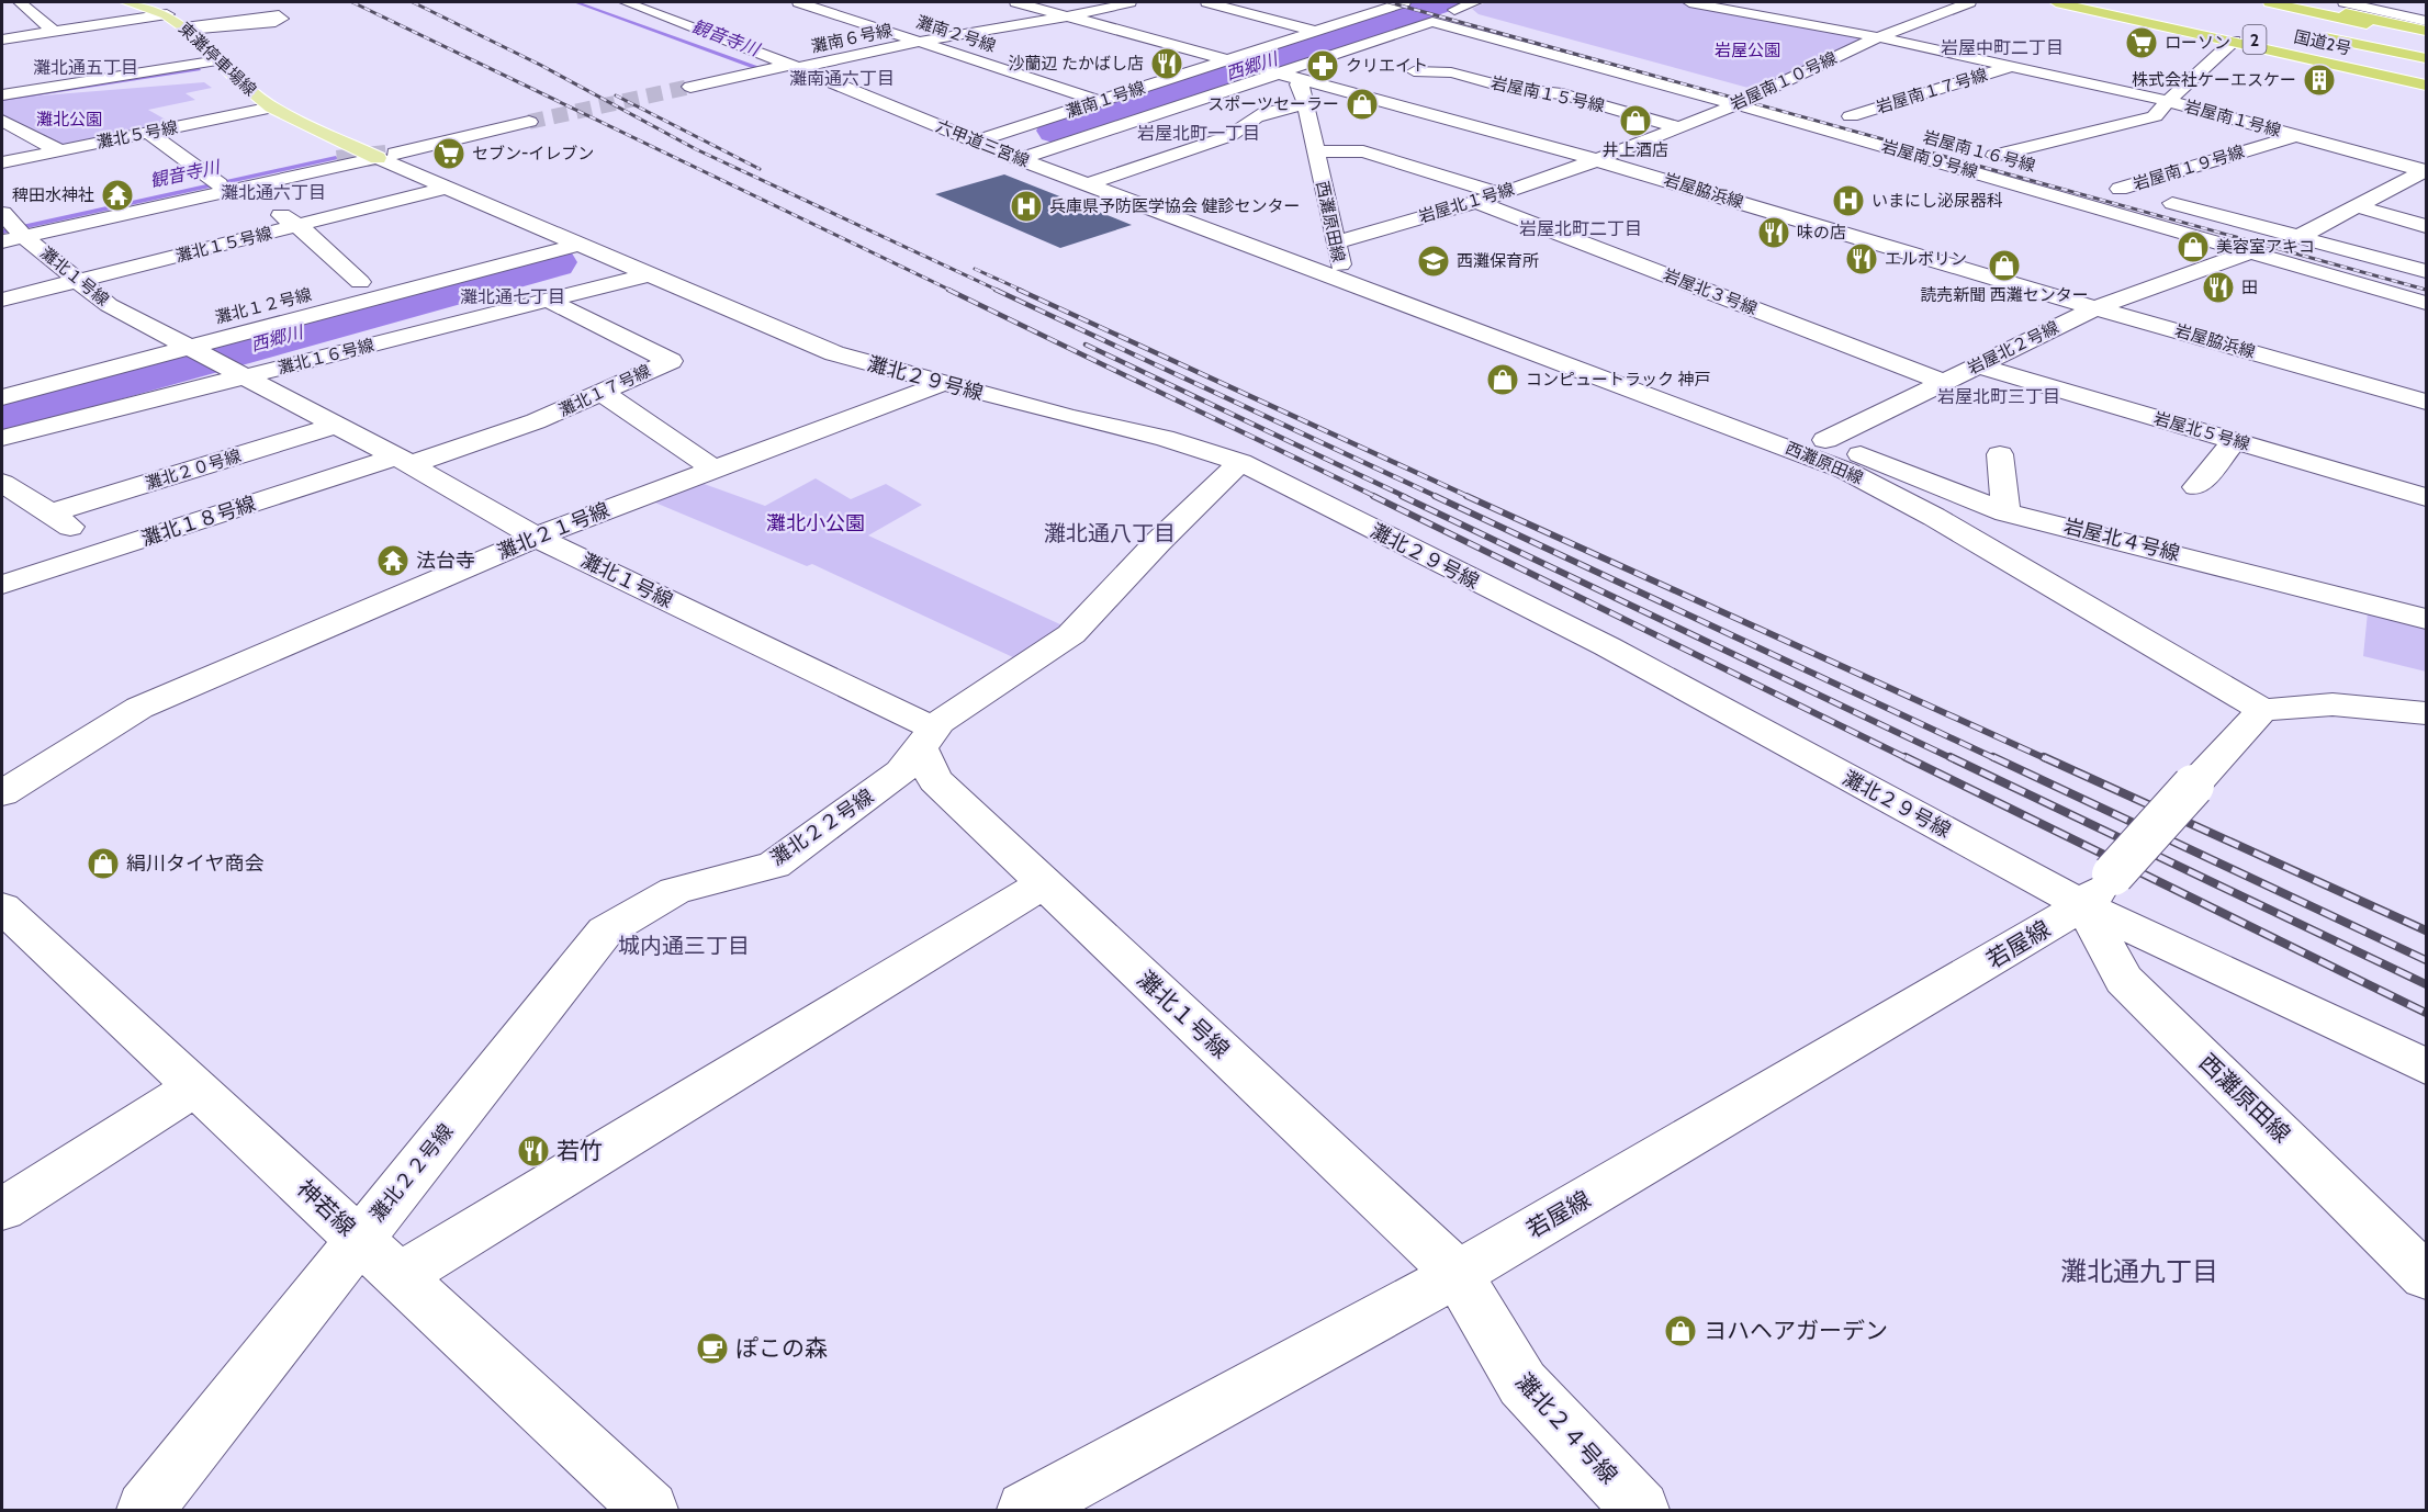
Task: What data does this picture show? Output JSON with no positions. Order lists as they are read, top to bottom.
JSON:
{
  "streets": {
    "highway": ["2", "国道2号"],
    "main road": ["東灘停車場線"],
    "street": [
      "灘南２号線",
      "灘南６号線",
      "岩屋南１０号線",
      "岩屋南１７号線",
      "岩屋南１５号線",
      "灘南１号線",
      "岩屋南１号線",
      "灘北５号線",
      "六甲道三宮線",
      "岩屋南１６号線",
      "岩屋南９号線",
      "岩屋南１９号線",
      "岩屋脇浜線",
      "岩屋北１号線",
      "西灘原田線",
      "灘北１５号線",
      "灘北１号線",
      "岩屋北３号線",
      "灘北１２号線",
      "岩屋北２号線",
      "灘北１６号線",
      "灘北２９号線",
      "灘北１７号線",
      "岩屋北５号線",
      "灘北２０号線",
      "灘北１８号線",
      "灘北２１号線",
      "岩屋北４号線",
      "灘北２２号線",
      "若屋線",
      "神若線",
      "灘北２４号線"
    ]
  },
  "crossings": [
    ["灘南２号線", "灘南６号線"],
    ["灘南２号線", "灘南１号線"],
    ["灘南６号線", "六甲道三宮線"],
    ["東灘停車場線", "灘北５号線"],
    ["東灘停車場線", "灘北２９号線"],
    ["岩屋南１０号線", "岩屋南１５号線"],
    ["岩屋南１０号線", "岩屋南１号線"],
    ["岩屋南１０号線", "岩屋南９号線"],
    ["岩屋南１０号線", "岩屋脇浜線"],
    ["岩屋南１０号線", "岩屋北１号線"],
    ["岩屋南１７号線", "岩屋南１号線"],
    ["灘南１号線", "六甲道三宮線"],
    ["灘南１号線", "岩屋脇浜線"],
    ["岩屋南１号線", "岩屋南１９号線"],
    ["六甲道三宮線", "岩屋北１号線"],
    ["六甲道三宮線", "西灘原田線"],
    ["六甲道三宮線", "岩屋北４号線"],
    ["岩屋南９号線", "岩屋脇浜線"],
    ["岩屋南９号線", "西灘原田線"],
    ["岩屋南９号線", "岩屋北２号線"],
    ["岩屋脇浜線", "岩屋北１号線"],
    ["岩屋脇浜線", "西灘原田線"],
    ["岩屋脇浜線", "岩屋北２号線"],
    ["岩屋北１号線", "西灘原田線"],
    ["岩屋北１号線", "岩屋北３号線"],
    ["岩屋北１号線", "岩屋北４号線"],
    ["西灘原田線", "灘北２９号線"],
    ["西灘原田線", "岩屋北４号線"],
    ["西灘原田線", "若屋線"],
    ["灘北１５号線", "灘北１号線"],
    ["灘北１５号線", "灘北２９号線"],
    ["灘北１号線", "灘北１２号線"],
    ["灘北１号線", "灘北１６号線"],
    ["灘北１号線", "灘北１７号線"],
    ["灘北１号線", "灘北２０号線"],
    ["灘北１号線", "灘北１８号線"],
    ["灘北１号線", "灘北２１号線"],
    ["灘北１号線", "灘北２２号線"],
    ["灘北１号線", "若屋線"],
    ["灘北１号線", "灘北２４号線"],
    ["岩屋北３号線", "岩屋北２号線"],
    ["岩屋北２号線", "岩屋北５号線"],
    ["岩屋北２号線", "岩屋北４号線"],
    ["灘北１６号線", "灘北２９号線"],
    ["灘北１６号線", "灘北１７号線"],
    ["灘北２９号線", "灘北２１号線"],
    ["灘北２９号線", "灘北２２号線"],
    ["灘北２９号線", "若屋線"],
    ["灘北１７号線", "灘北１８号線"],
    ["灘北２２号線", "神若線"],
    ["若屋線", "灘北２４号線"]
  ],
  "districts": [
    "岩屋中町二丁目",
    "灘北通五丁目",
    "灘南通六丁目",
    "岩屋北町一丁目",
    "灘北通六丁目",
    "岩屋北町二丁目",
    "灘北通七丁目",
    "岩屋北町三丁目",
    "灘北通八丁目",
    "城内通三丁目",
    "灘北通九丁目"
  ],
  "water": ["観音寺川", "西郷川"],
  "parks": ["岩屋公園", "灘北公園", "灘北小公園"],
  "places": {
    "supermarket": ["ローソン", "セブン-イレブン"],
    "restaurant": [
      "沙蘭辺 たかばし店",
      "味の店",
      "エルボリン",
      "田",
      "若竹"
    ],
    "pharmacy": ["クリエイト"],
    "building": ["株式会社ケーエスケー"],
    "shop": [
      "スポーツセーラー",
      "井上酒店",
      "美容室アキコ",
      "読売新聞 西灘センター",
      "コンピュートラック 神戸",
      "絹川タイヤ商会",
      "ヨハヘアガーデン"
    ],
    "temple": ["稗田水神社", "法台寺"],
    "hospital": ["いまにし泌尿器科", "兵庫県予防医学協会 健診センター"],
    "school or university": ["西灘保育所"],
    "cafe": ["ぽこの森"]
  }
}
